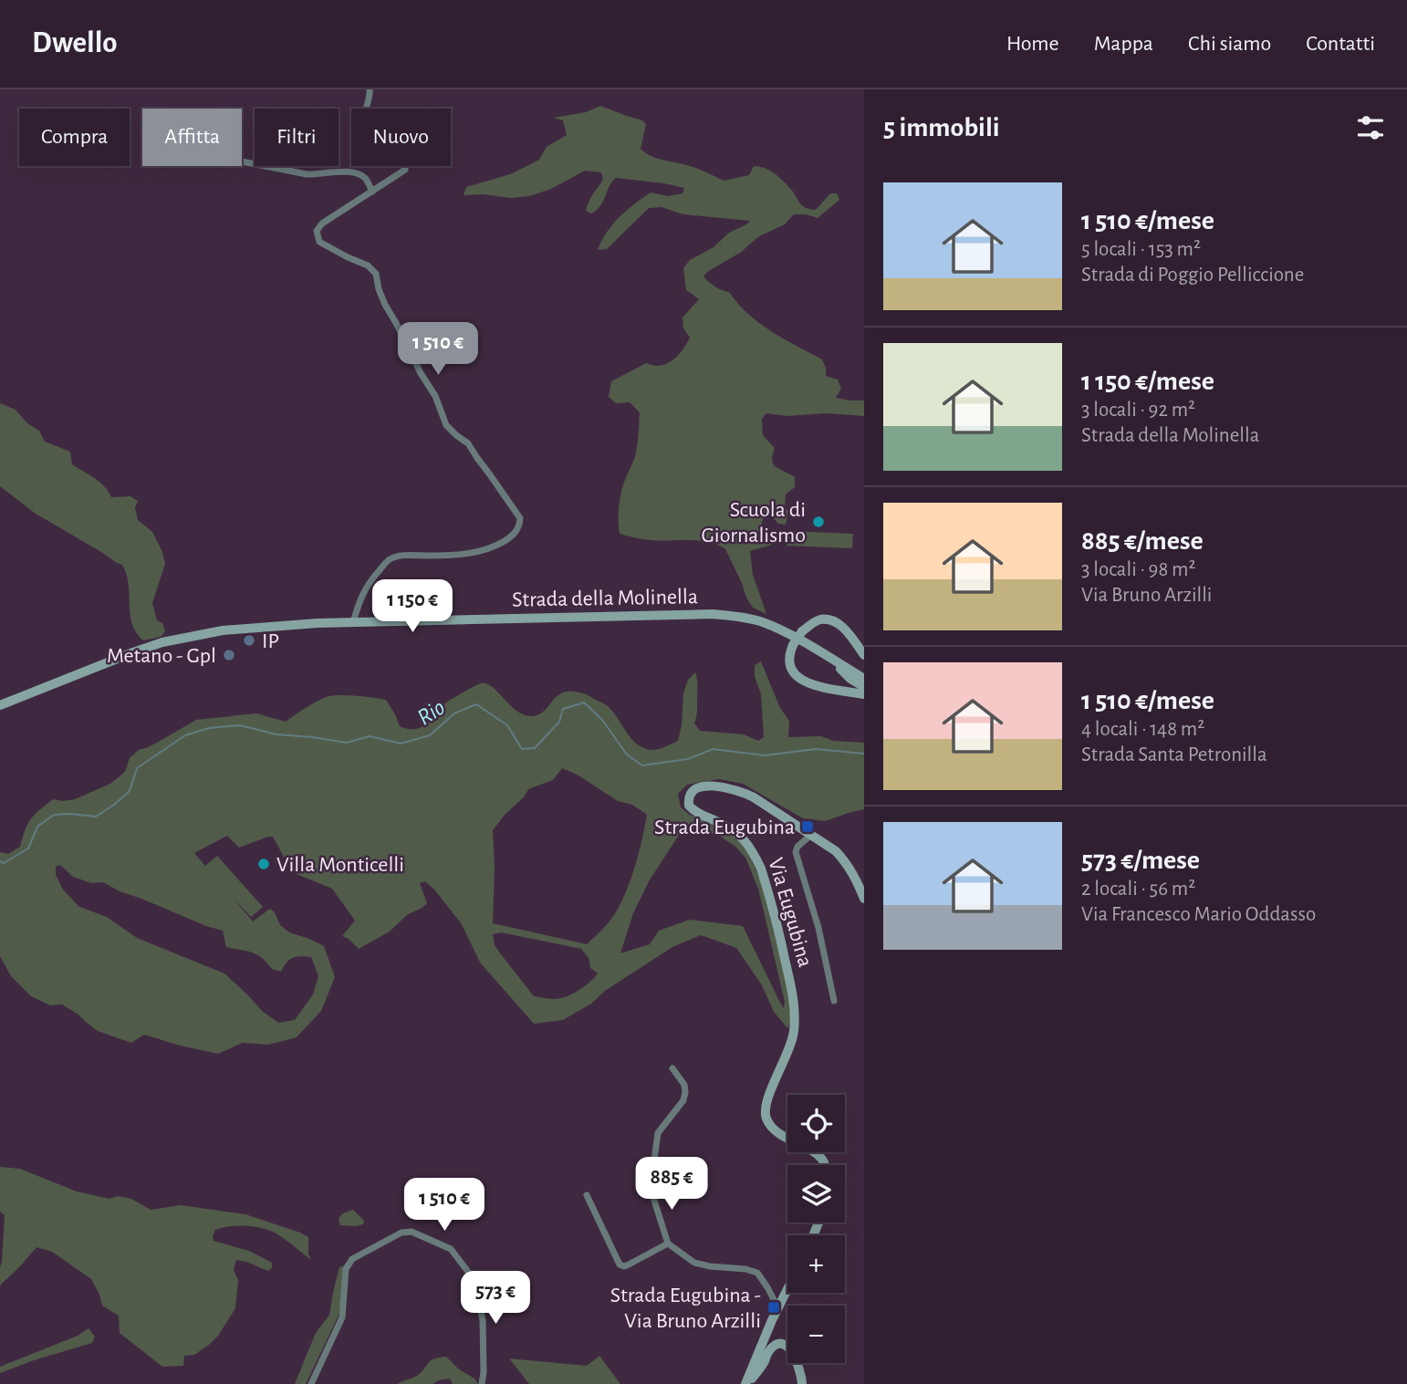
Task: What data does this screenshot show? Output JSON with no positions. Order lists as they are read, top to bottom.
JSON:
{
  "streets": {
    "street": ["Strada della Molinella", "Via Eugubina"]
  },
  "water": ["Rio"],
  "places": {
    "other": [
      "Scuola di Giornalismo",
      "IP",
      "Metano - Gpl",
      "Villa Monticelli"
    ],
    "transit": ["Strada Eugubina", "Strada Eugubina - Via Bruno Arzilli"]
  },
  "page": {
    "header": "Dwello",
    "nav": [
      "Home",
      "Mappa",
      "Chi siamo",
      "Contatti"
    ],
    "heading": "5 immobili",
    "chip": [
      "Compra",
      "Affitta",
      "Filtri",
      "Nuovo"
    ],
    "list": [
      {
        "name": "1 510 €/mese",
        "note": "5 locali · 153 m² · Strada di Poggio Pelliccione"
      },
      {
        "name": "1 150 €/mese",
        "note": "3 locali · 92 m² · Strada della Molinella"
      },
      {
        "name": "885 €/mese",
        "note": "3 locali · 98 m² · Via Bruno Arzilli"
      },
      {
        "name": "1 510 €/mese",
        "note": "4 locali · 148 m² · Strada Santa Petronilla"
      },
      {
        "name": "573 €/mese",
        "note": "2 locali · 56 m² · Via Francesco Mario Oddasso"
      }
    ],
    "price": [
      "1 510 €",
      "1 150 €",
      "885 €",
      "1 510 €",
      "573 €"
    ],
    "map_buttons": ["+", "−"]
  }
}
